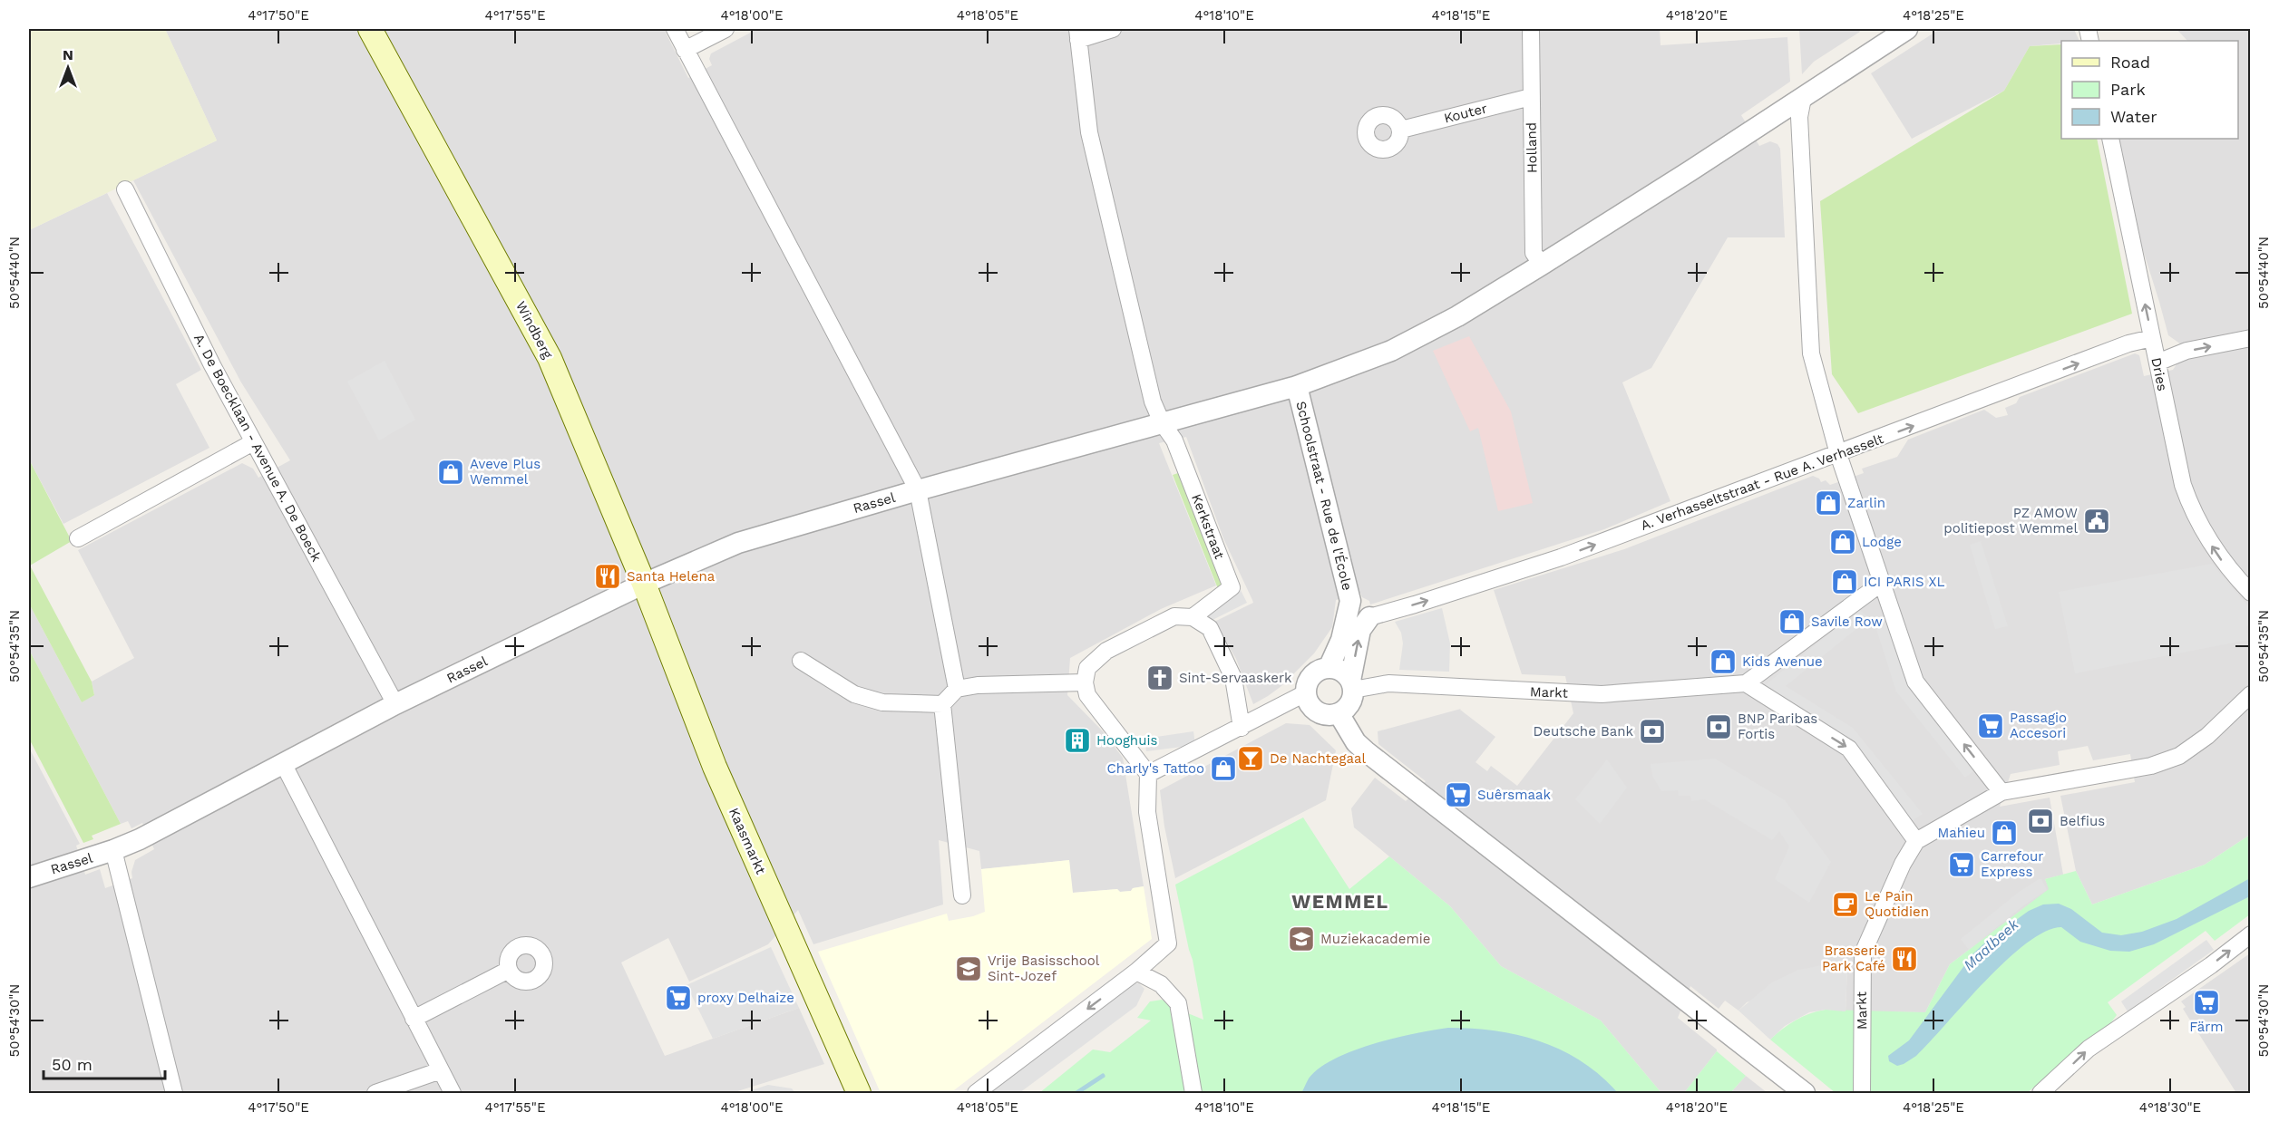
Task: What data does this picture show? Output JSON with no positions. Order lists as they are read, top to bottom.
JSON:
{
  "streets": {
    "main road": ["Windberg", "Kaasmarkt"],
    "street": [
      "Kouter",
      "Holland",
      "Dries",
      "A. De Boecklaan - Avenue A. De Boeck",
      "A. Verhasseltstraat - Rue A. Verhasselt",
      "Schoolstraat - Rue de l'École",
      "Rassel",
      "Kerkstraat",
      "Markt"
    ]
  },
  "crossings": [
    ["Kouter", "Holland"],
    ["Holland", "Rassel"],
    ["Windberg", "Rassel"],
    ["Windberg", "Kaasmarkt"],
    ["Dries", "A. Verhasseltstraat - Rue A. Verhasselt"],
    ["A. De Boecklaan - Avenue A. De Boeck", "Rassel"],
    ["Schoolstraat - Rue de l'École", "Rassel"],
    ["Schoolstraat - Rue de l'École", "Markt"],
    ["Rassel", "Kerkstraat"],
    ["Rassel", "Kaasmarkt"]
  ],
  "one_way": ["Dries", "A. Verhasseltstraat - Rue A. Verhasselt"],
  "districts": ["WEMMEL"],
  "water": ["Maalbeek"],
  "places": {
    "shop": [
      "Aveve Plus Wemmel",
      "Zarlin",
      "Lodge",
      "ICI PARIS XL",
      "Savile Row",
      "Kids Avenue",
      "Charly's Tattoo",
      "Mahieu"
    ],
    "public building": ["PZ AMOW politiepost Wemmel"],
    "restaurant": ["Santa Helena", "Brasserie Park Café"],
    "church": ["Sint-Servaaskerk"],
    "supermarket": [
      "Passagio Accesori",
      "Suêrsmaak",
      "Carrefour Express",
      "proxy Delhaize",
      "Färm"
    ],
    "bank": ["BNP Paribas Fortis", "Deutsche Bank", "Belfius"],
    "building": ["Hooghuis"],
    "bar": ["De Nachtegaal"],
    "cafe": ["Le Pain Quotidien"],
    "school or university": ["Muziekacademie", "Vrije Basisschool Sint-Jozef"]
  },
  "legend": ["Road", "Park", "Water"],
  "scale_bar": "50 m",
  "north": "top",
  "coordinates": [
    "4°17'50\"E",
    "4°17'55\"E",
    "4°18'00\"E",
    "4°18'05\"E",
    "4°18'10\"E",
    "4°18'15\"E",
    "4°18'20\"E",
    "4°18'25\"E",
    "50°54'40\"N",
    "50°54'35\"N",
    "50°54'30\"N",
    "4°18'30\"E"
  ]
}
